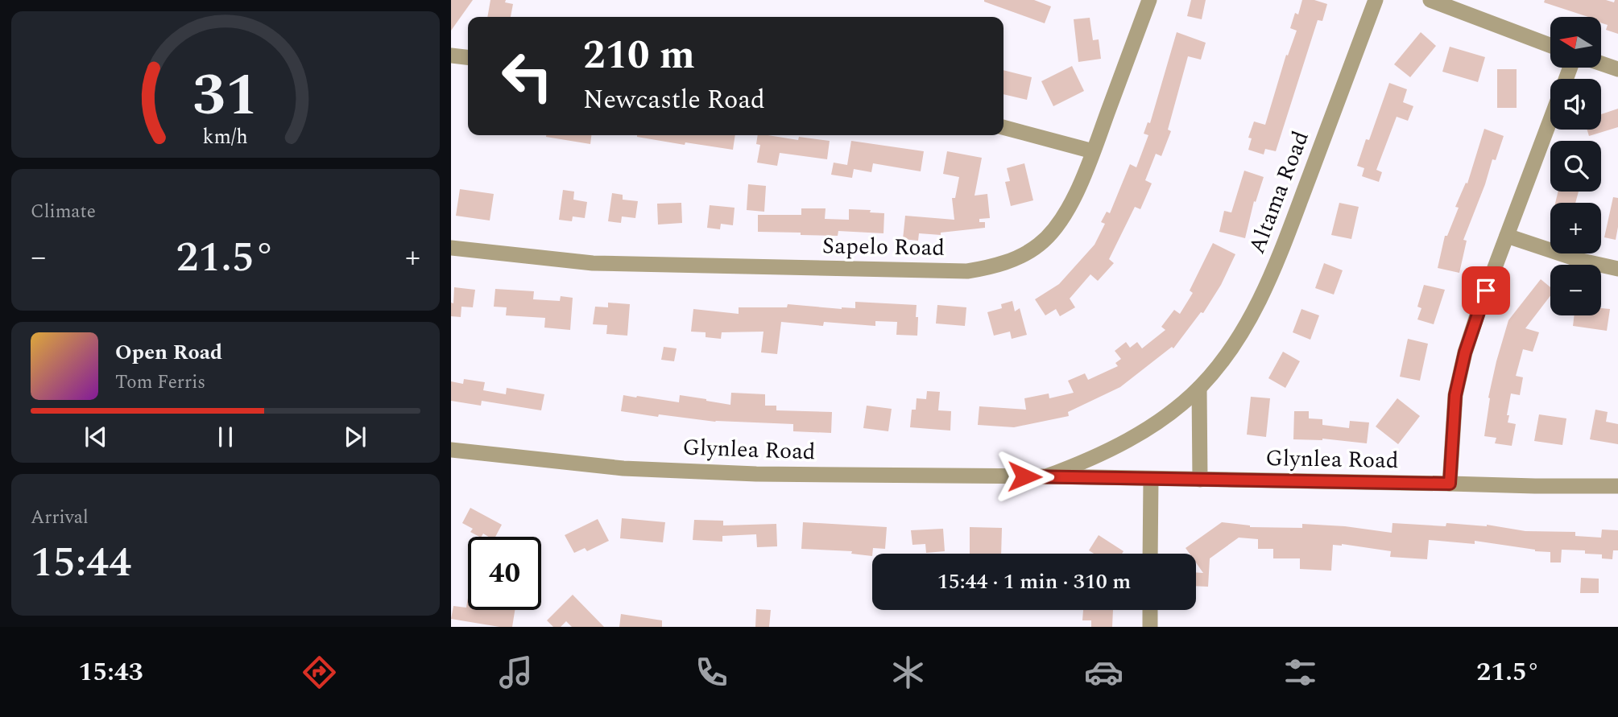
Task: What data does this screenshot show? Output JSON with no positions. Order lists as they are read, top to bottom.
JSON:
{
  "streets": {
    "street": ["Altama Road", "Sapelo Road", "Glynlea Road"]
  },
  "crossings": [
    ["Altama Road", "Glynlea Road"]
  ],
  "north": "left",
  "page": {
    "map_buttons": ["+", "−"],
    "turn": ["210 m", "Newcastle Road"],
    "tile": [
      "Climate",
      ["Arrival", "15:44"]
    ],
    "heat": ["−", "21.5°", "+"],
    "song": ["Open Road", "Tom Ferris"],
    "limit": "40",
    "trip": "15:44 · 1 min · 310 m",
    "tabs": ["15:43", "21.5°"],
    "gauge": ["31", "km/h"]
  }
}
